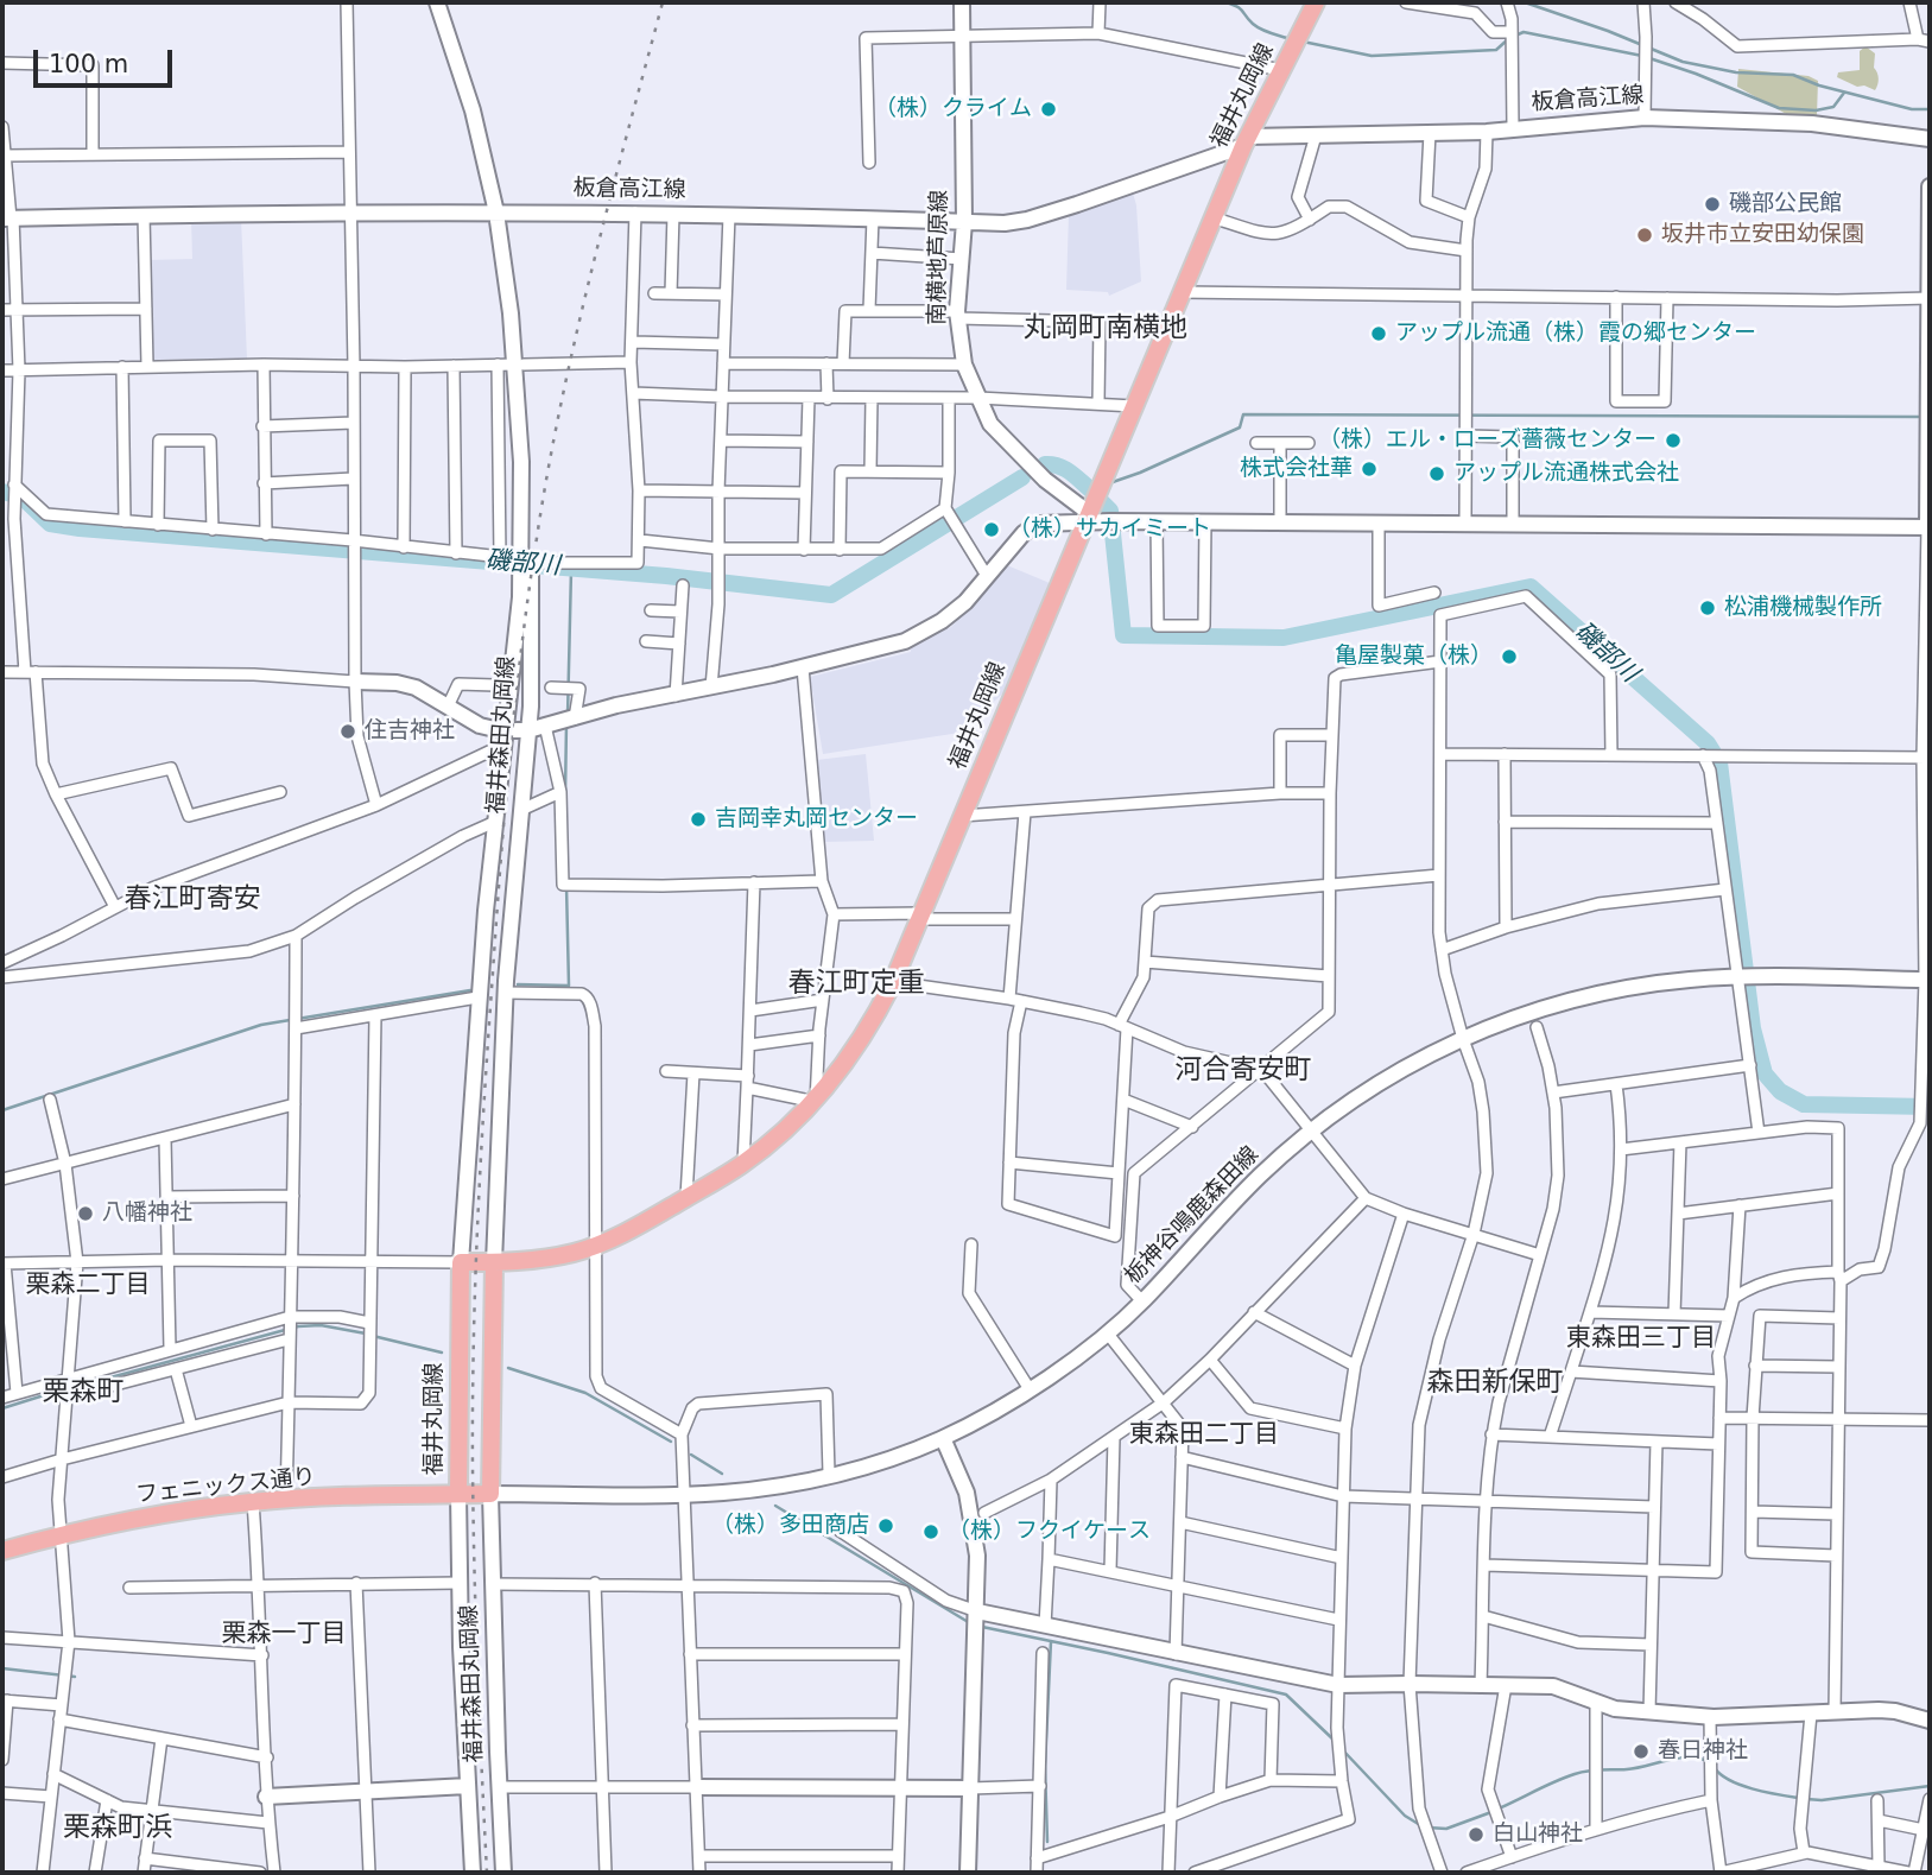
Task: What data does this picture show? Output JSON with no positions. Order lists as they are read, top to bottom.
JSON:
{
  "streets": {
    "main road": [
      "福井丸岡線",
      "板倉高江線",
      "南横地芦原線",
      "福井森田丸岡線",
      "栃神谷鳴鹿森田線",
      "フェニックス通り"
    ]
  },
  "crossings": [
    ["福井丸岡線", "板倉高江線"],
    ["福井丸岡線", "南横地芦原線"],
    ["福井丸岡線", "福井森田丸岡線"],
    ["福井丸岡線", "栃神谷鳴鹿森田線"],
    ["福井丸岡線", "フェニックス通り"],
    ["板倉高江線", "南横地芦原線"],
    ["板倉高江線", "福井森田丸岡線"],
    ["福井森田丸岡線", "栃神谷鳴鹿森田線"],
    ["福井森田丸岡線", "フェニックス通り"]
  ],
  "districts": [
    "丸岡町南横地",
    "春江町寄安",
    "春江町定重",
    "河合寄安町",
    "栗森二丁目",
    "東森田三丁目",
    "森田新保町",
    "栗森町",
    "東森田二丁目",
    "栗森一丁目",
    "栗森町浜"
  ],
  "water": ["磯部川"],
  "places": [
    "（株）クライム",
    "磯部公民館",
    "坂井市立安田幼保園",
    "アップル流通（株）霞の郷センター",
    "（株）エル・ローズ薔薇センター",
    "株式会社華",
    "アップル流通株式会社",
    "（株）サカイミート",
    "松浦機械製作所",
    "亀屋製菓（株）",
    "住吉神社",
    "吉岡幸丸岡センター",
    "八幡神社",
    "（株）多田商店",
    "（株）フクイケース",
    "春日神社",
    "白山神社"
  ],
  "scale_bar": "100 m"
}
